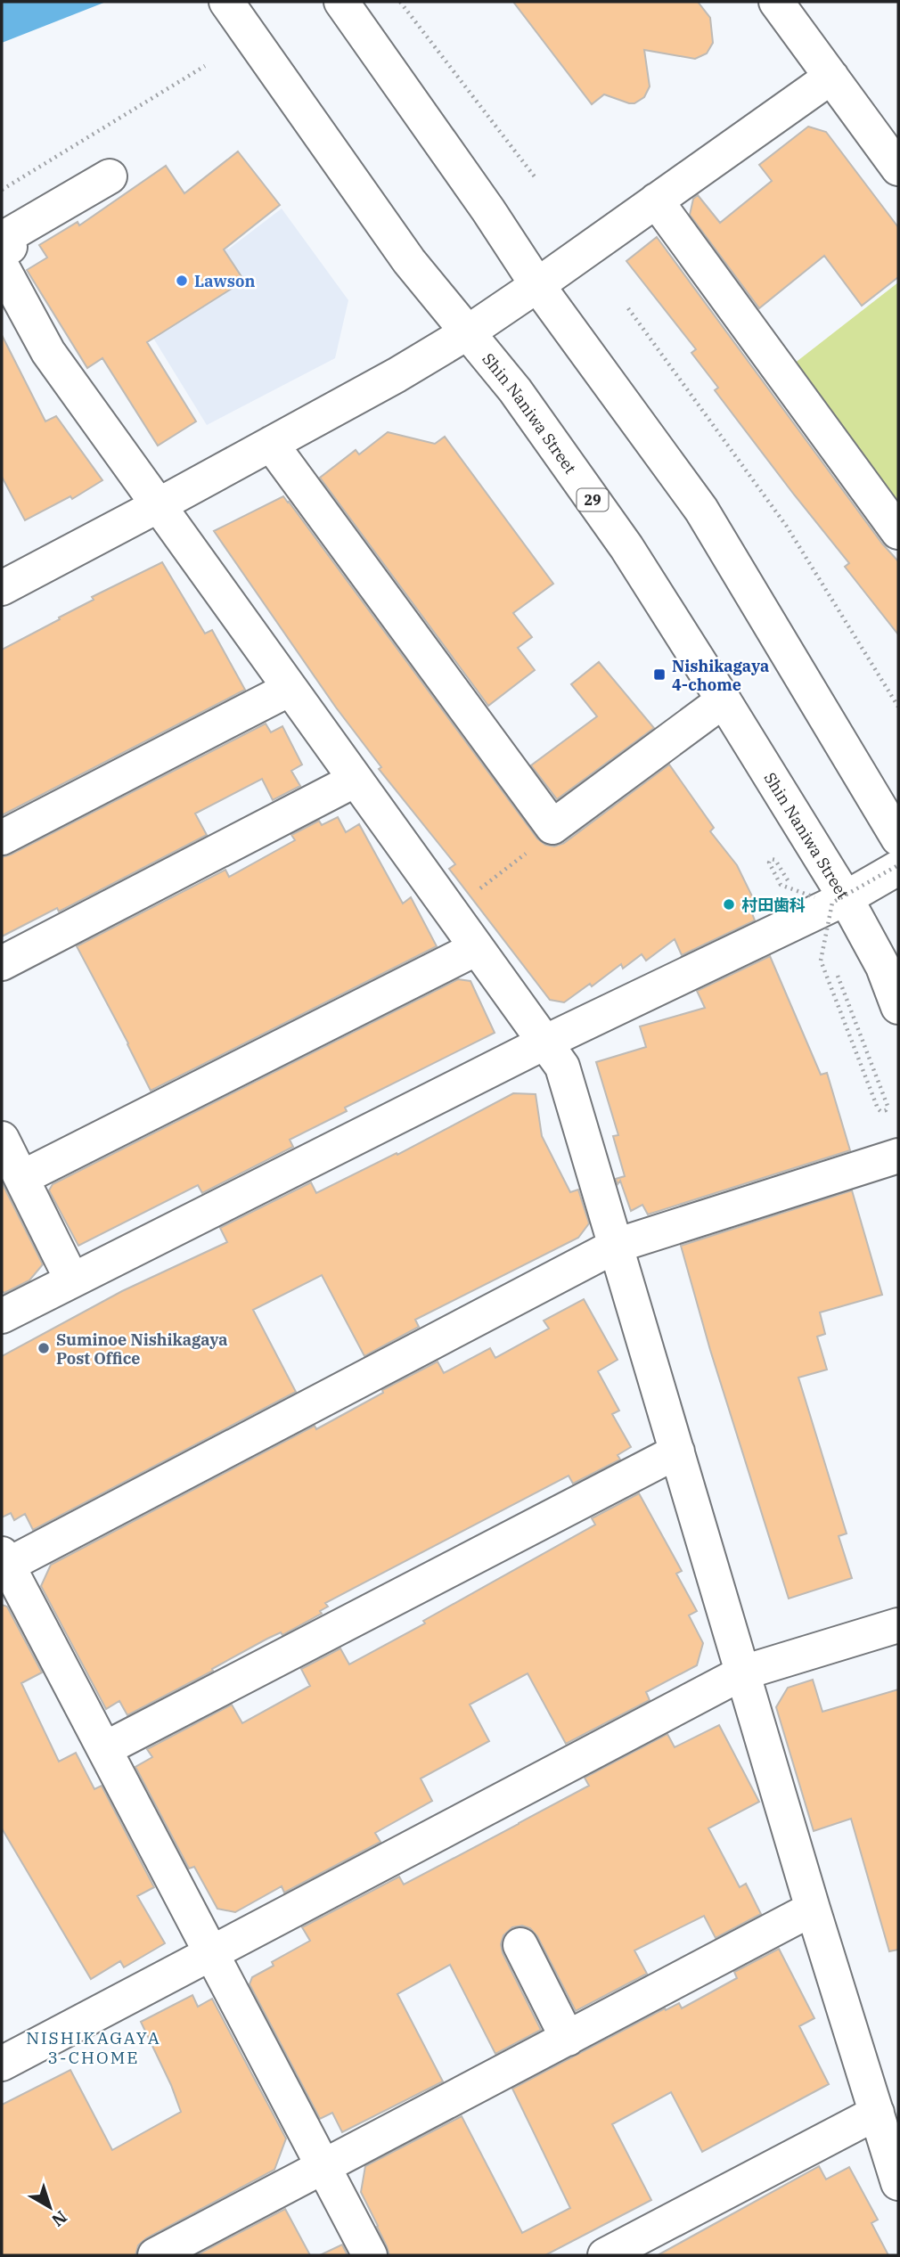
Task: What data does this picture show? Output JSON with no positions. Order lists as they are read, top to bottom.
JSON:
{
  "streets": {
    "street": ["Shin Naniwa Street", "29"]
  },
  "districts": ["NISHIKAGAYA 3-CHOME"],
  "places": {
    "other": ["Lawson", "村田歯科", "Suminoe Nishikagaya Post Office"],
    "transit": ["Nishikagaya 4-chome"]
  },
  "north": "bottom right"
}
